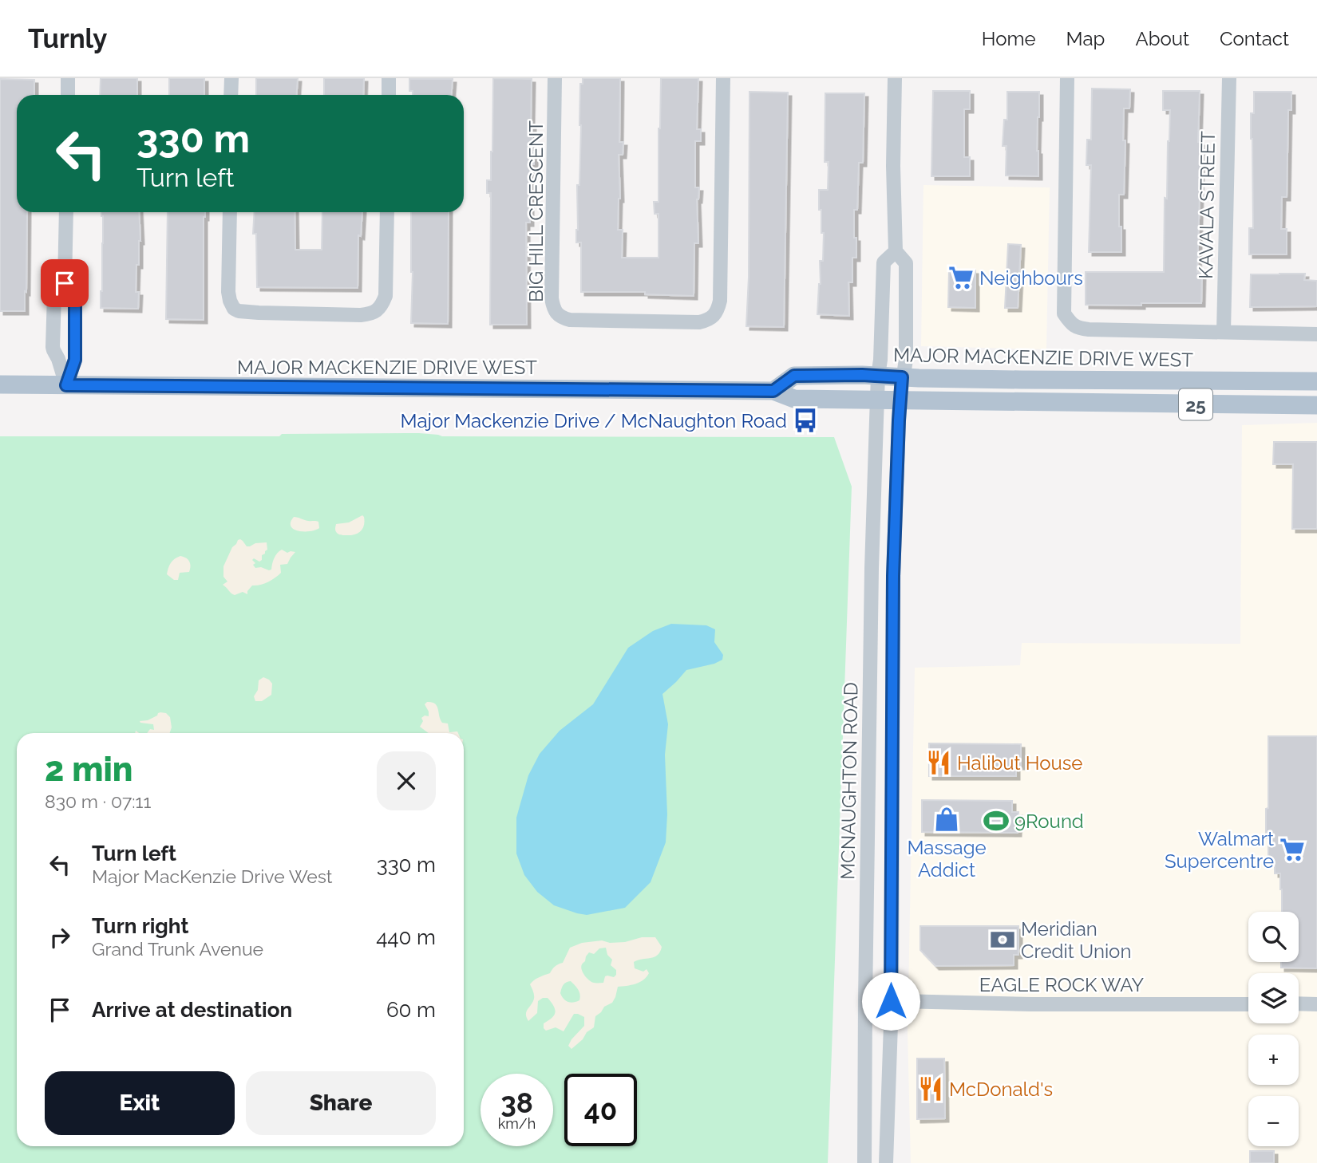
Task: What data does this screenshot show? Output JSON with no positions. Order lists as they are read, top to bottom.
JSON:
{
  "streets": {
    "main road": ["MAJOR MACKENZIE DRIVE WEST", "25"],
    "street": [
      "KAVALA STREET",
      "BIG HILL CRESCENT",
      "MCNAUGHTON ROAD",
      "EAGLE ROCK WAY"
    ]
  },
  "crossings": [
    ["MAJOR MACKENZIE DRIVE WEST", "MCNAUGHTON ROAD"],
    ["MCNAUGHTON ROAD", "EAGLE ROCK WAY"]
  ],
  "places": {
    "supermarket": ["Neighbours", "Walmart Supercentre"],
    "bus stop": ["Major Mackenzie Drive / McNaughton Road"],
    "restaurant": ["Halibut House", "McDonald's"],
    "shop": ["Massage Addict"],
    "sports": ["9Round"],
    "bank": ["Meridian Credit Union"]
  },
  "page": {
    "header": "Turnly",
    "nav": [
      "Home",
      "Map",
      "About",
      "Contact"
    ],
    "turn": ["330 m", "Turn left"],
    "heading": ["2 min", "830 m · 07:11"],
    "list": [
      {
        "name": "Turn left",
        "note": "Major MacKenzie Drive West",
        "value": "330 m"
      },
      {
        "name": "Turn right",
        "note": "Grand Trunk Avenue",
        "value": "440 m"
      },
      {
        "name": "Arrive at destination",
        "value": "60 m"
      }
    ],
    "map_buttons": ["+", "−"],
    "buttons": ["Exit", "Share"],
    "speed": "38 km/h",
    "limit": "40"
  }
}
